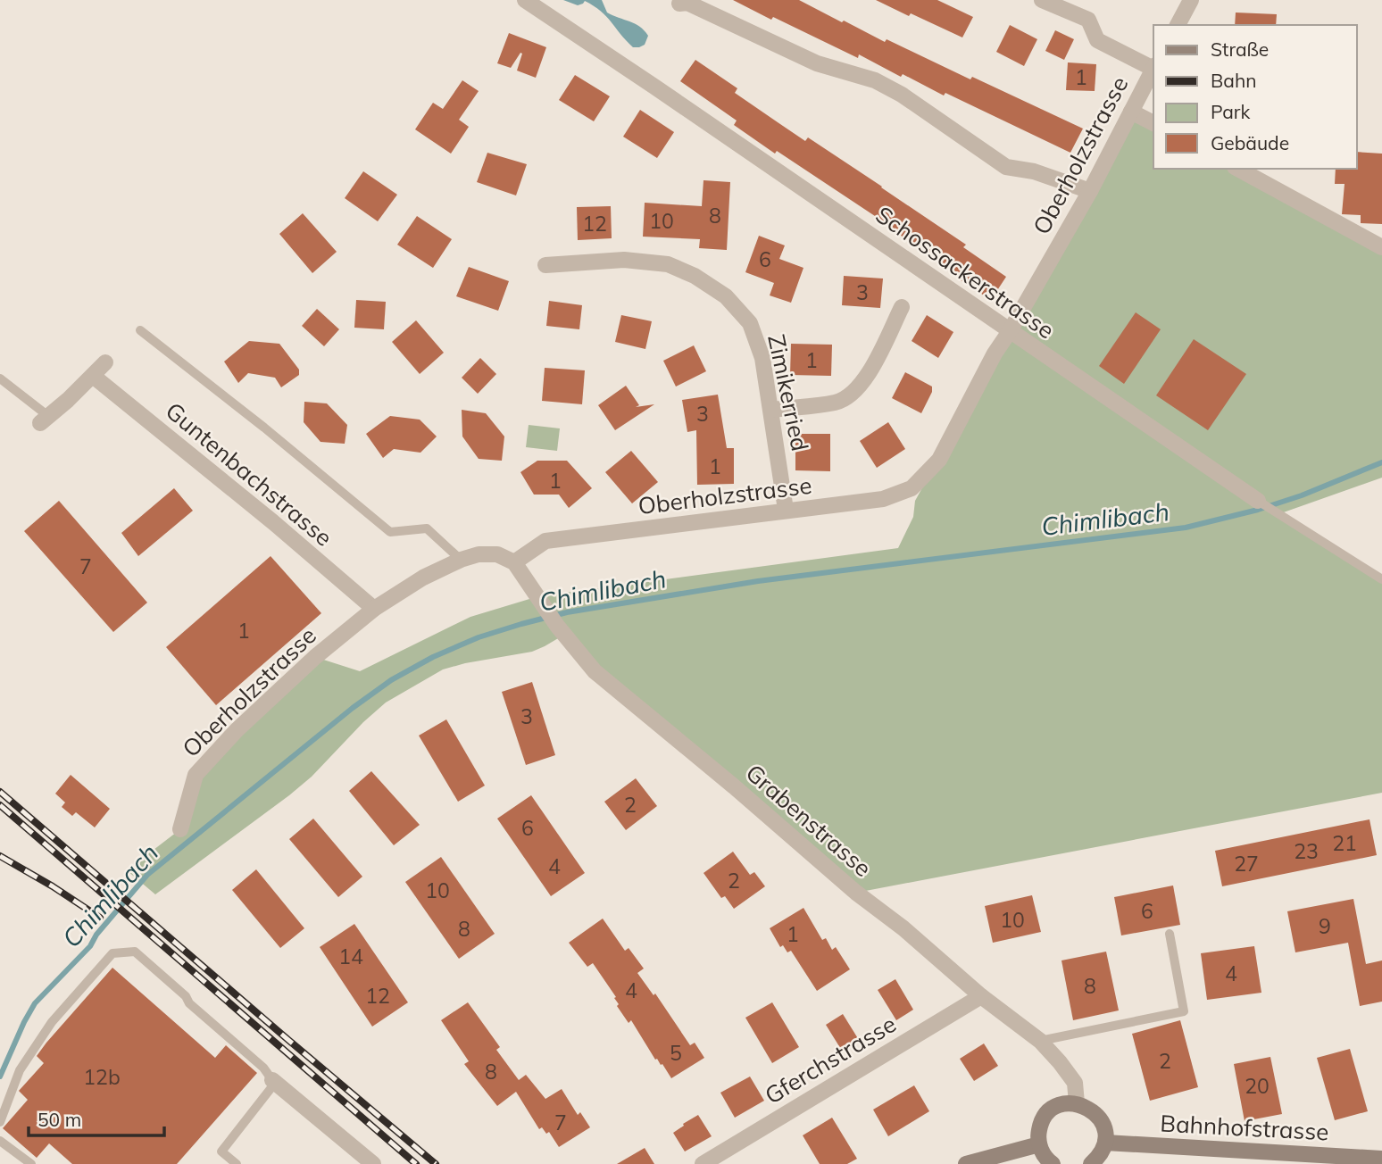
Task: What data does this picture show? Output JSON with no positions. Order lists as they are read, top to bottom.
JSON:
{
  "streets": {
    "main road": ["Bahnhofstrasse"],
    "street": [
      "Oberholzstrasse",
      "Schossackerstrasse",
      "Zimikerried",
      "Guntenbachstrasse",
      "Grabenstrasse",
      "Gferchstrasse"
    ]
  },
  "crossings": [
    ["Oberholzstrasse", "Schossackerstrasse"],
    ["Oberholzstrasse", "Zimikerried"],
    ["Oberholzstrasse", "Guntenbachstrasse"],
    ["Oberholzstrasse", "Grabenstrasse"],
    ["Grabenstrasse", "Gferchstrasse"]
  ],
  "water": ["Chimlibach"],
  "house_numbers": [
    "1",
    "8",
    "10",
    "12",
    "6",
    "3",
    "1",
    "3",
    "1",
    "1",
    "7",
    "1",
    "3",
    "2",
    "6",
    "21",
    "23",
    "27",
    "4",
    "2",
    "10",
    "6",
    "10",
    "9",
    "8",
    "1",
    "14",
    "4",
    "8",
    "4",
    "12",
    "5",
    "2",
    "8",
    "12b",
    "20",
    "7"
  ],
  "legend": [
    "Straße",
    "Bahn",
    "Park",
    "Gebäude"
  ],
  "scale_bar": "50 m"
}
